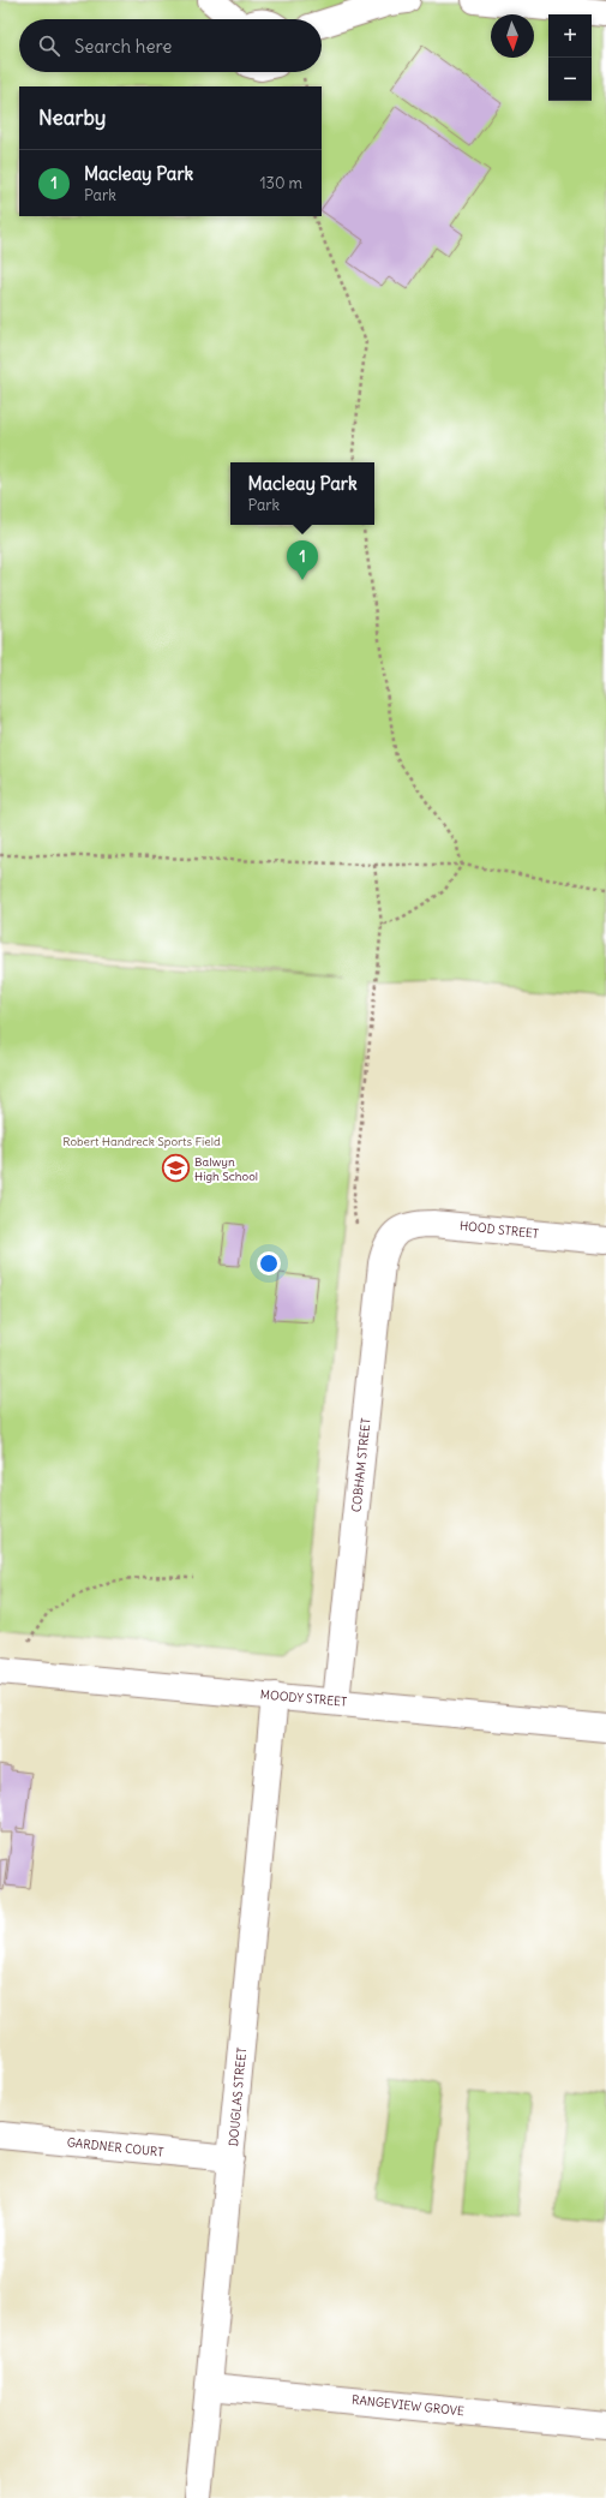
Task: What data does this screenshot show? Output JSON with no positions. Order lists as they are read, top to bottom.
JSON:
{
  "streets": {
    "street": [
      "HOOD STREET",
      "COBHAM STREET",
      "MOODY STREET",
      "DOUGLAS STREET",
      "GARDNER COURT",
      "RANGEVIEW GROVE"
    ]
  },
  "crossings": [
    ["HOOD STREET", "COBHAM STREET"],
    ["COBHAM STREET", "MOODY STREET"],
    ["MOODY STREET", "DOUGLAS STREET"],
    ["DOUGLAS STREET", "GARDNER COURT"],
    ["DOUGLAS STREET", "RANGEVIEW GROVE"]
  ],
  "parks": ["Robert Handreck Sports Field"],
  "places": {
    "school or university": ["Balwyn High School"]
  },
  "north": "bottom",
  "page": {
    "map_buttons": ["+", "−"],
    "search": "Search here",
    "heading": "Nearby",
    "list": [
      {
        "mark": "1",
        "name": "Macleay Park",
        "note": "Park",
        "value": "130 m"
      }
    ],
    "popup": ["Macleay Park", "Park"],
    "pins": "1"
  }
}
